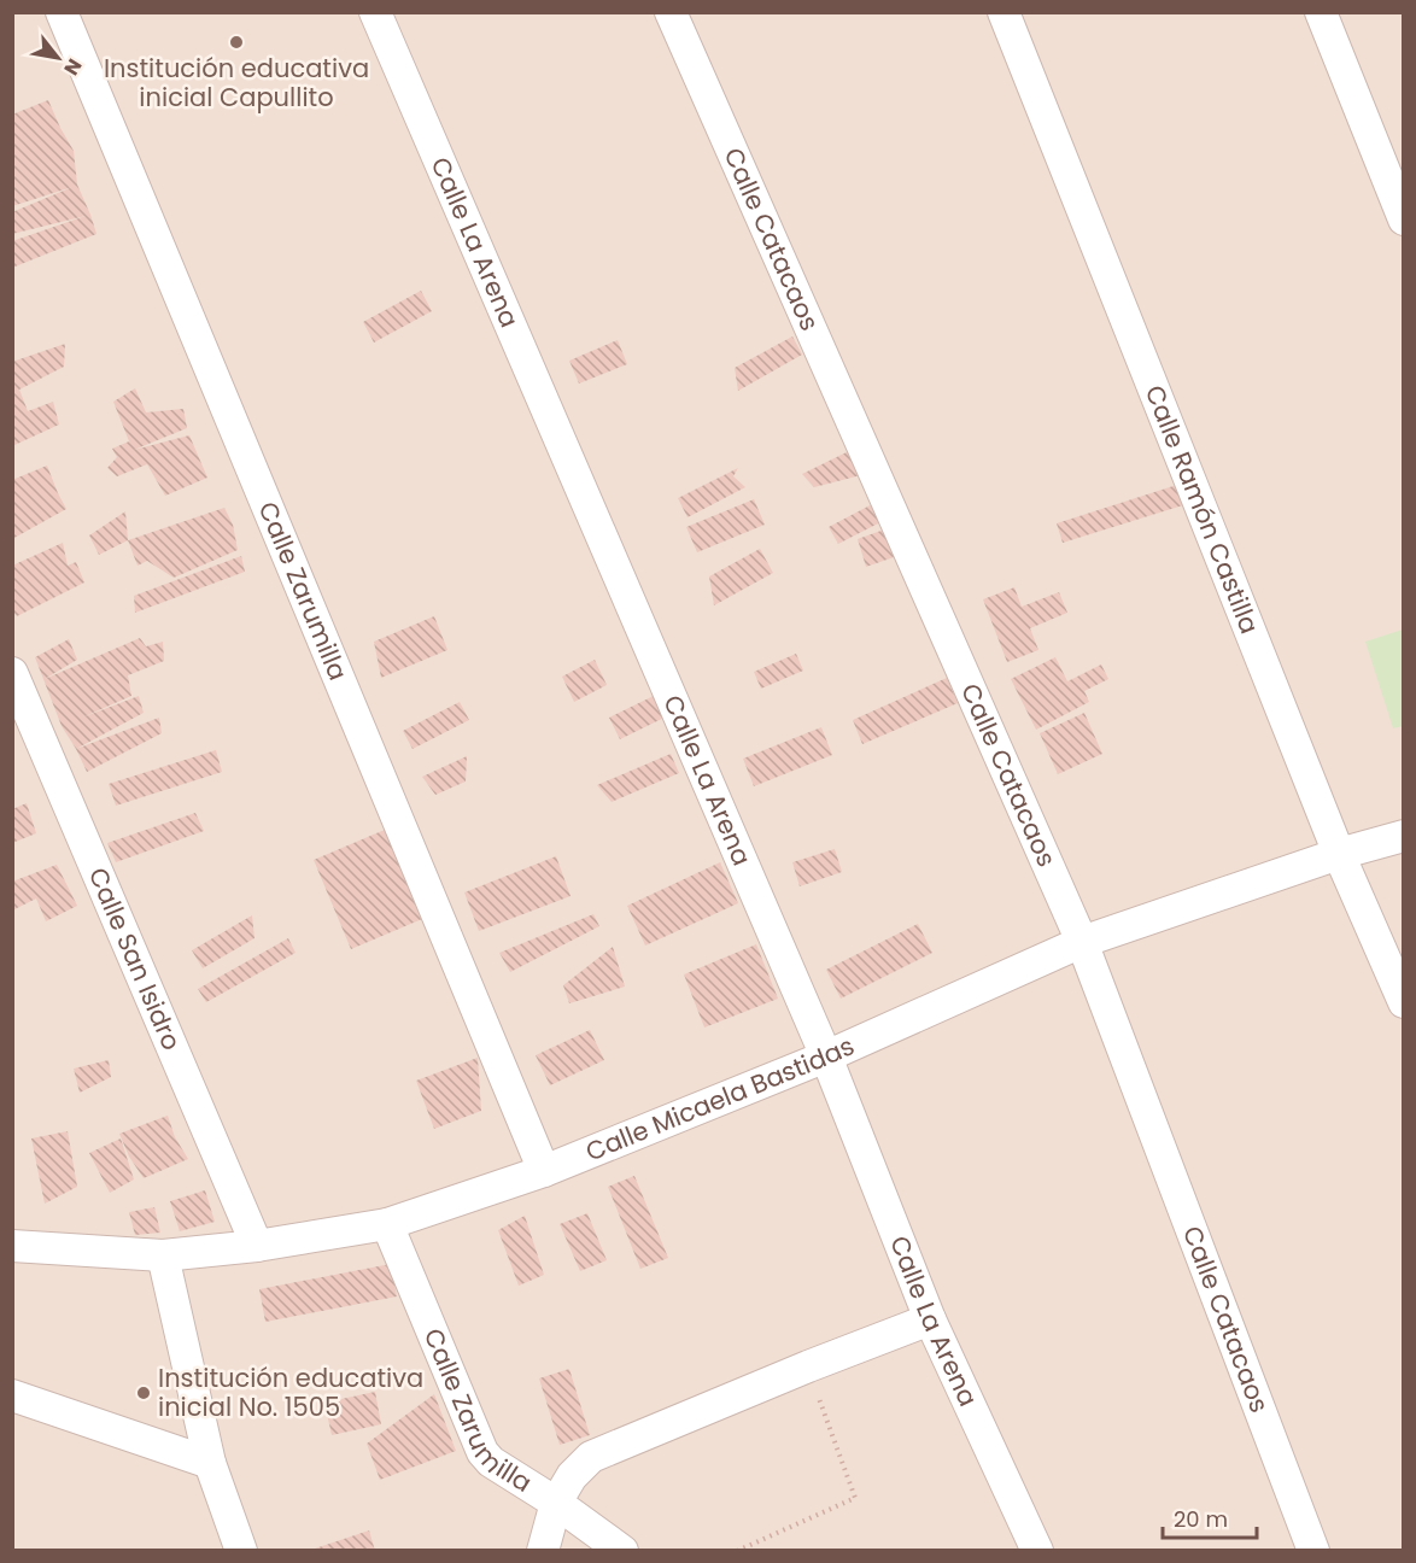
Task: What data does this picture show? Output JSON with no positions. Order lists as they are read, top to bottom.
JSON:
{
  "streets": {
    "street": [
      "Calle Catacaos",
      "Calle La Arena",
      "Calle Ramón Castilla",
      "Calle Zarumilla",
      "Calle San Isidro",
      "Calle Micaela Bastidas"
    ]
  },
  "crossings": [
    ["Calle Catacaos", "Calle Micaela Bastidas"],
    ["Calle La Arena", "Calle Micaela Bastidas"],
    ["Calle Ramón Castilla", "Calle Micaela Bastidas"],
    ["Calle Zarumilla", "Calle Micaela Bastidas"],
    ["Calle San Isidro", "Calle Micaela Bastidas"]
  ],
  "places": ["Institución educativa inicial Capullito", "Institución educativa inicial No. 1505"],
  "scale_bar": "20 m",
  "north": "bottom right"
}
